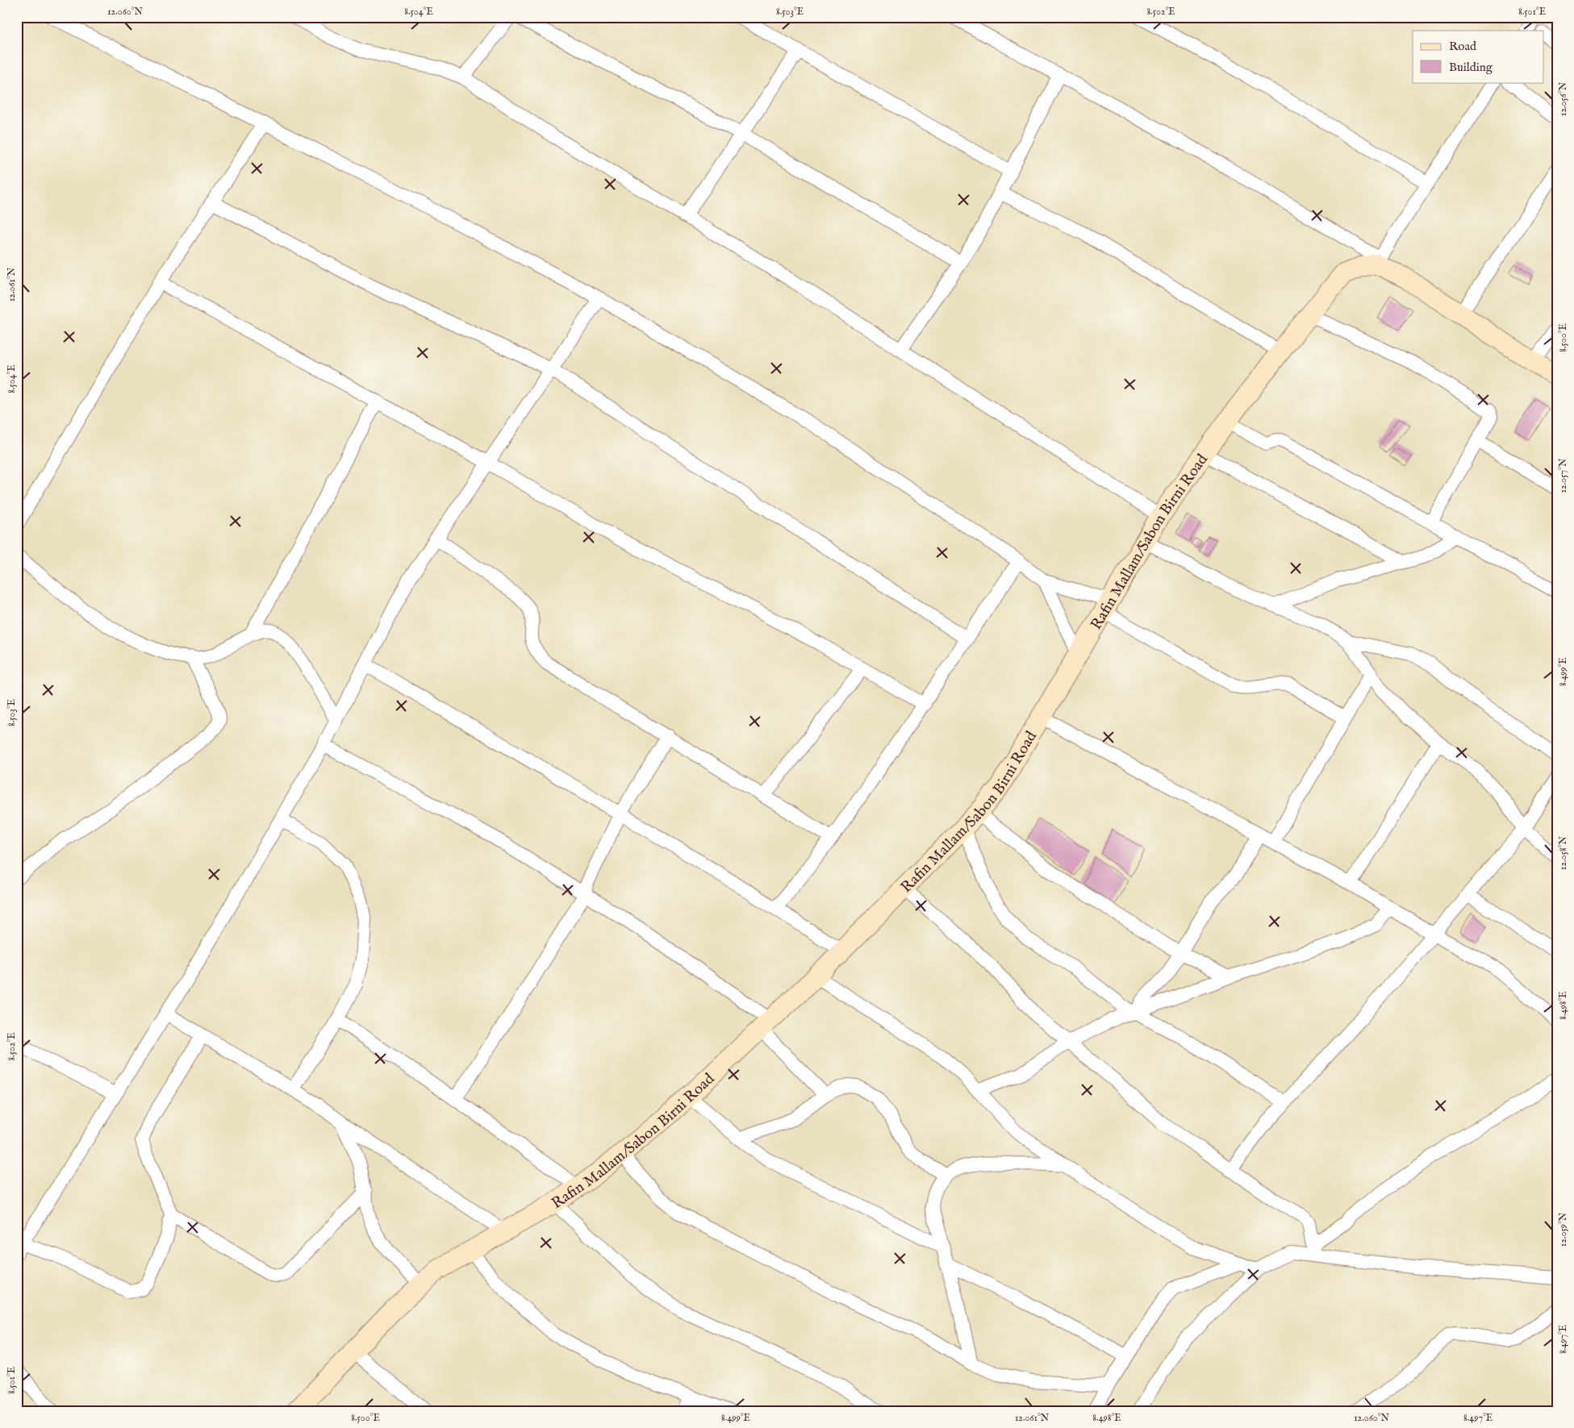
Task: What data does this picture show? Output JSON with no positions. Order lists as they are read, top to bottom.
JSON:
{
  "streets": {
    "street": ["Rafin Mallam/Sabon Birni Road"]
  },
  "legend": ["Road", "Building"],
  "coordinates": [
    "12.060°N",
    "8.504°E",
    "8.503°E",
    "8.502°E",
    "8.501°E",
    "12.056°N",
    "12.061°N",
    "8.500°E",
    "12.057°N",
    "8.499°E",
    "12.058°N",
    "8.498°E",
    "12.059°N",
    "8.497°E"
  ]
}
